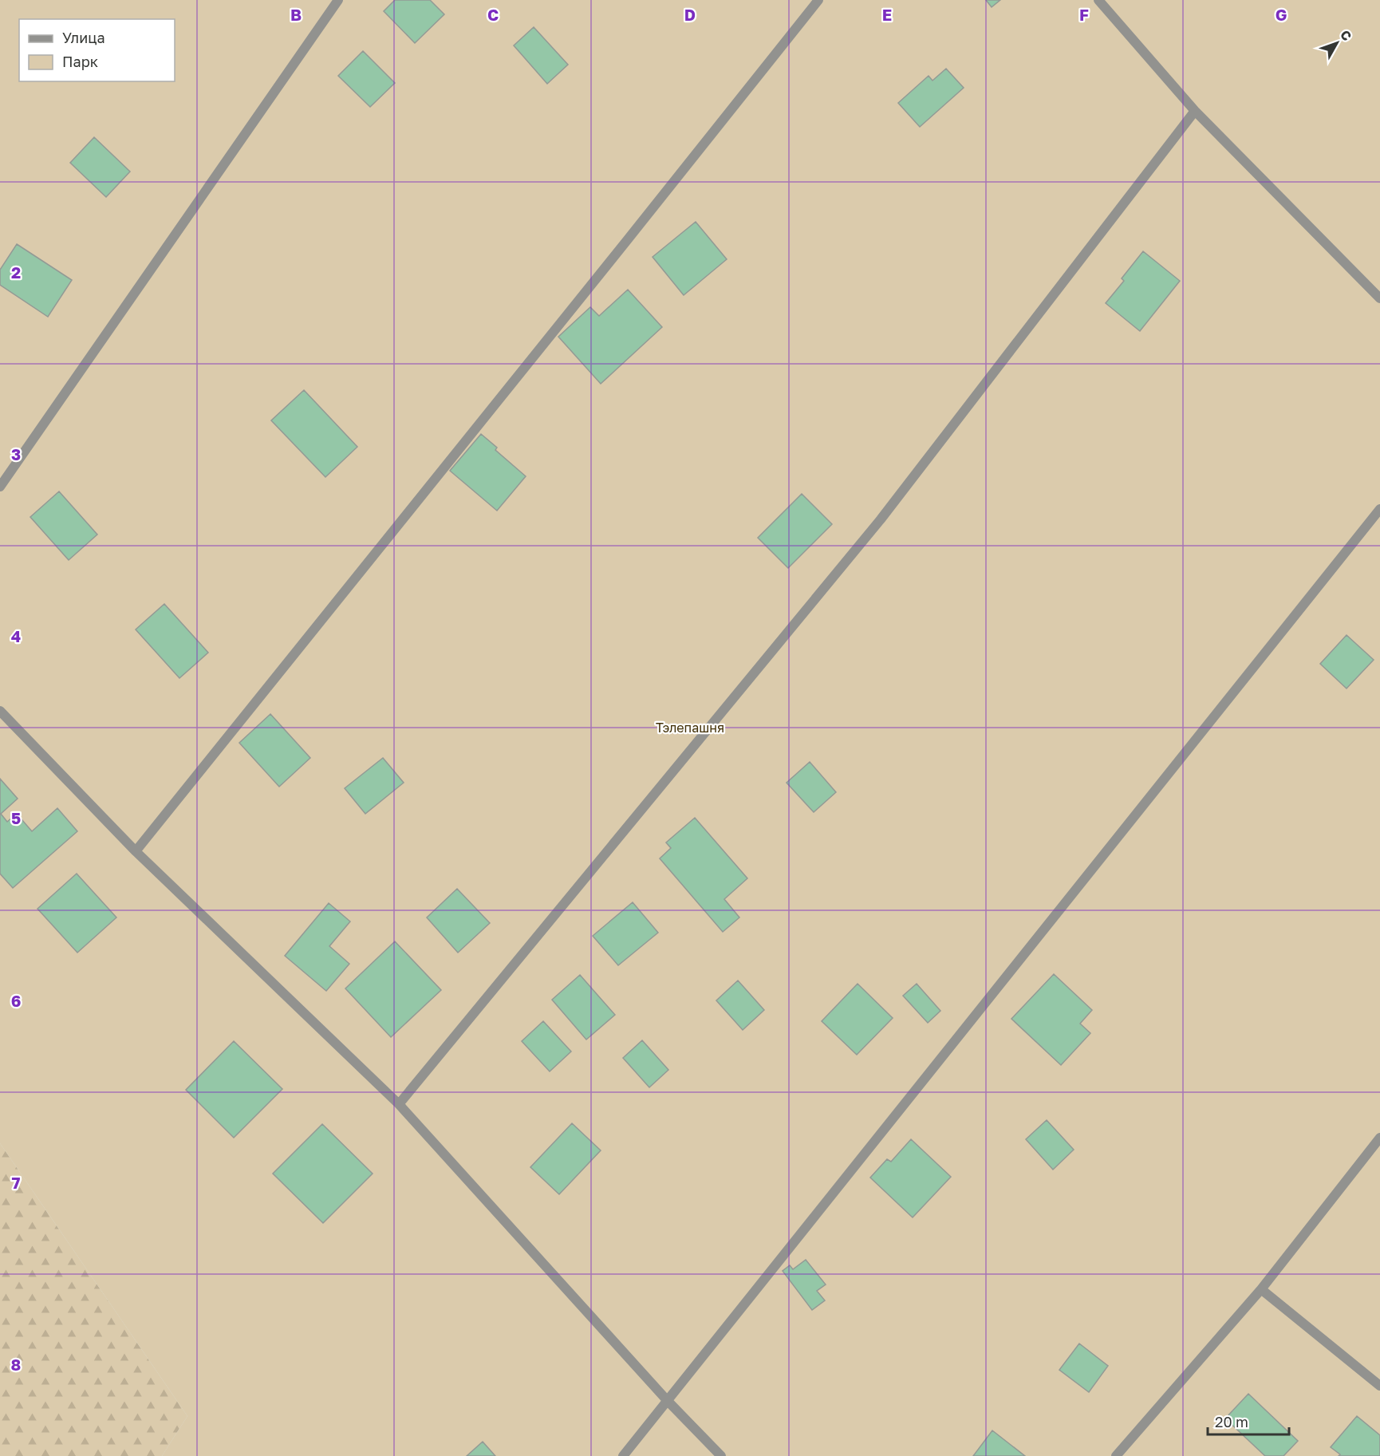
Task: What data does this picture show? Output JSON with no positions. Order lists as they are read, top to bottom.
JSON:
{
  "parks": ["Тэлепашня"],
  "legend": ["Улица", "Парк"],
  "scale_bar": "20 m",
  "north": "top right",
  "grid": {
    "columns": [
      "B",
      "C",
      "D",
      "E",
      "F",
      "G"
    ],
    "rows": [
      "2",
      "3",
      "4",
      "5",
      "6",
      "7",
      "8"
    ]
  }
}
